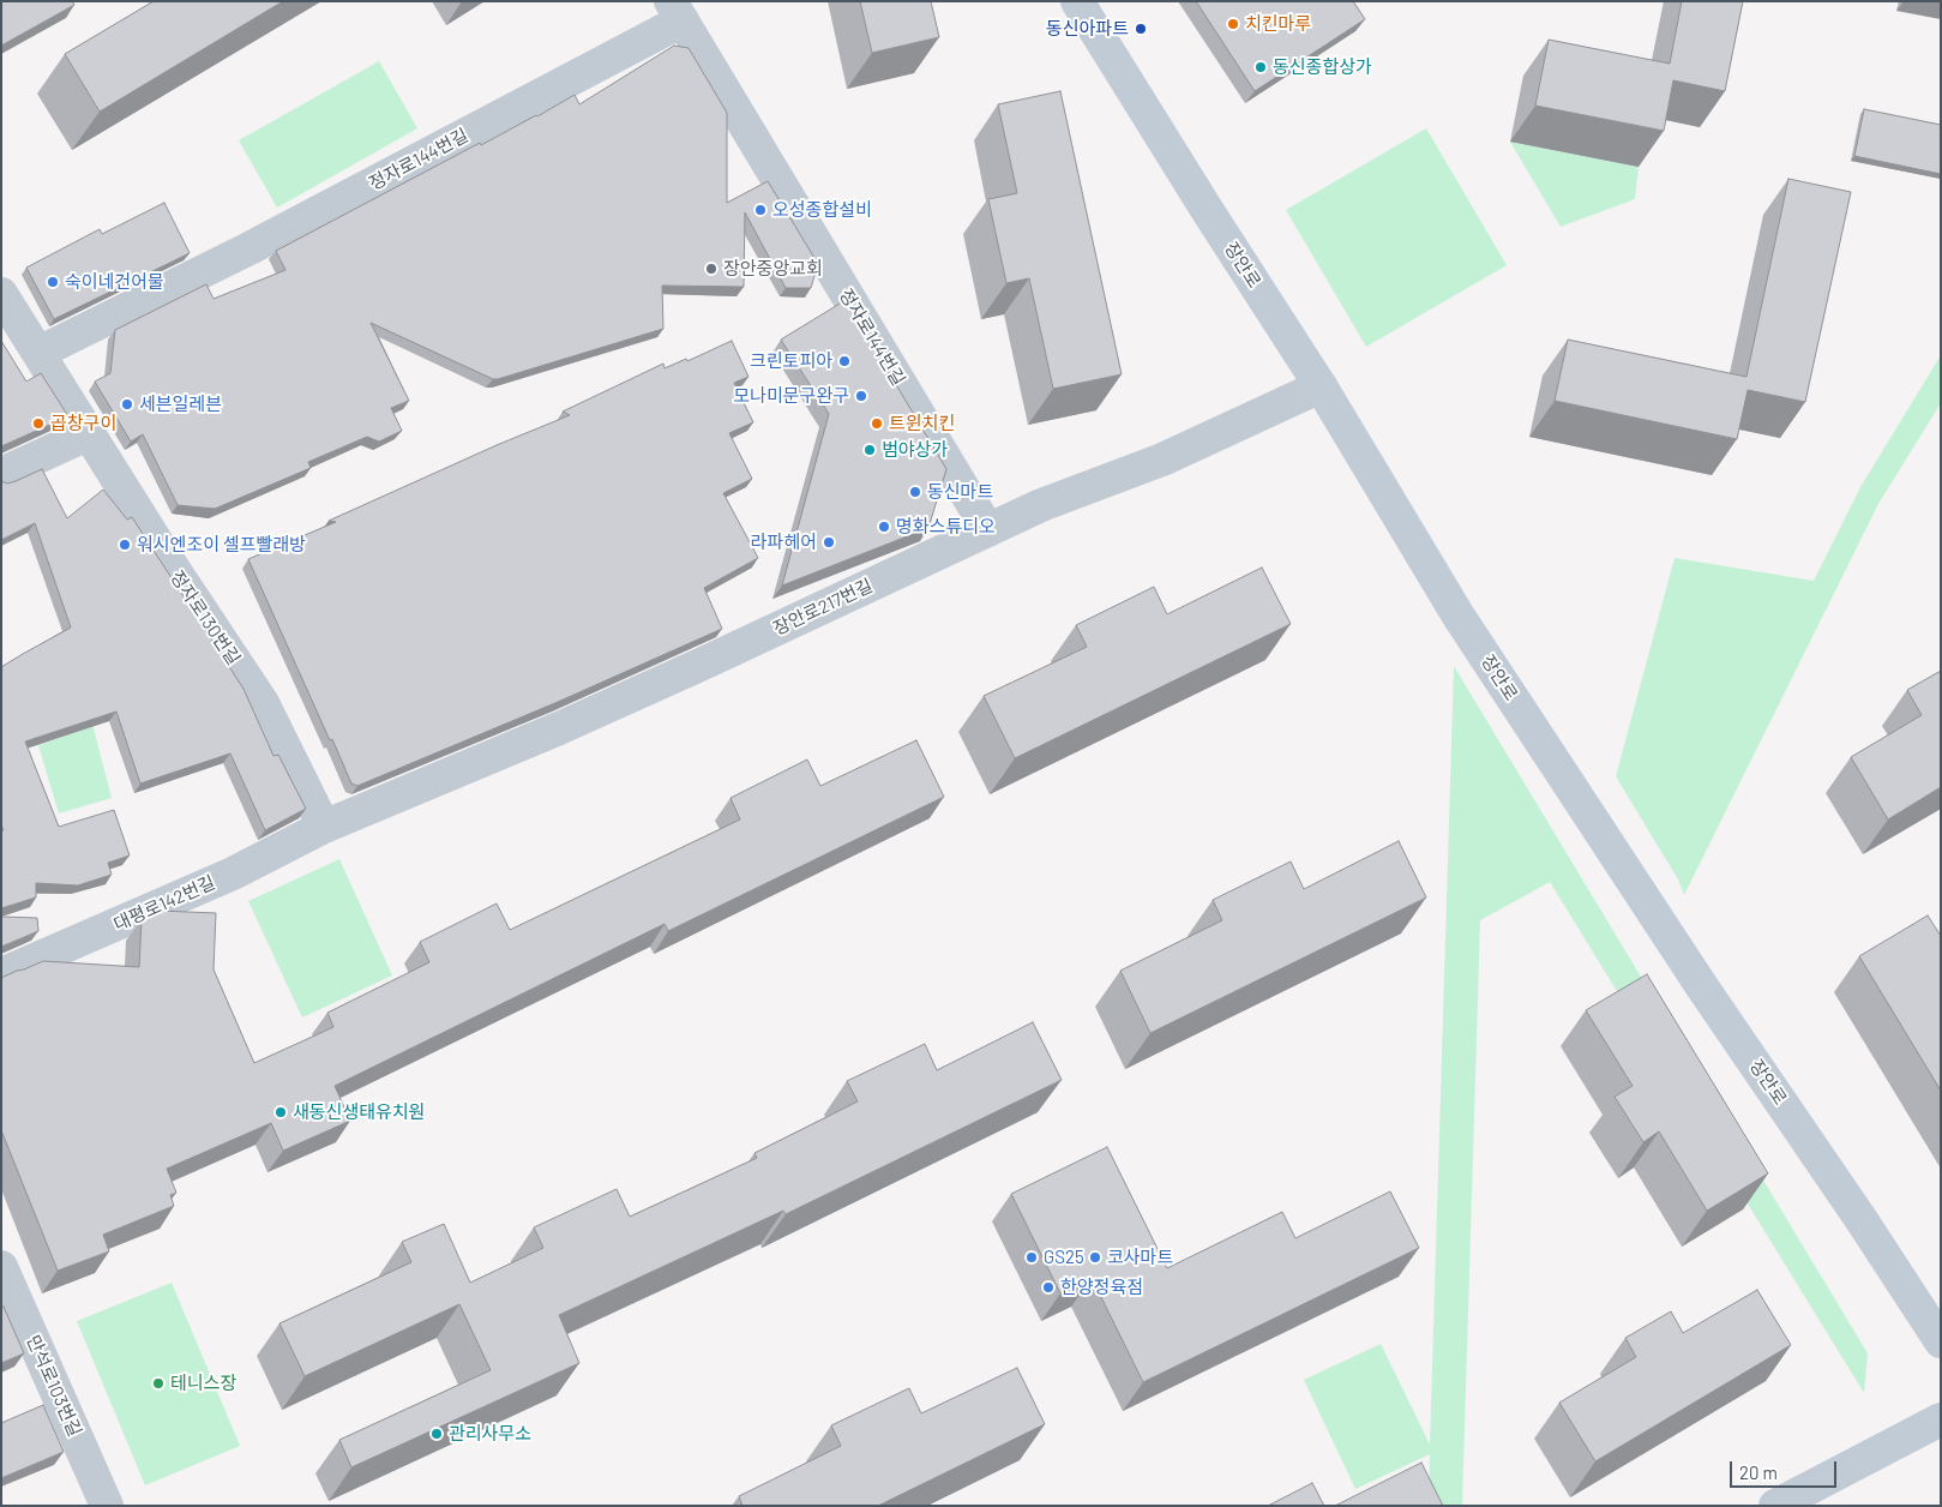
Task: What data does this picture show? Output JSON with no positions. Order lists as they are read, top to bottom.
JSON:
{
  "streets": {
    "main road": ["장안로"],
    "street": [
      "정자로144번길",
      "장안로217번길",
      "정자로130번길",
      "대평로142번길",
      "만석로103번길"
    ]
  },
  "crossings": [
    ["정자로144번길", "장안로217번길"],
    ["정자로144번길", "정자로130번길"],
    ["장안로", "장안로217번길"],
    ["장안로217번길", "정자로130번길"],
    ["장안로217번길", "대평로142번길"],
    ["정자로130번길", "대평로142번길"]
  ],
  "places": [
    "치킨마루",
    "동신아파트",
    "동신종합상가",
    "오성종합설비",
    "장안중앙교회",
    "숙이네건어물",
    "크린토피아",
    "모나미문구완구",
    "세븐일레븐",
    "곱창구이",
    "트윈치킨",
    "범야상가",
    "동신마트",
    "명화스튜디오",
    "라파헤어",
    "워시엔조이 셀프빨래방",
    "새동신생태유치원",
    "GS25",
    "코사마트",
    "한양정육점",
    "테니스장",
    "관리사무소"
  ],
  "scale_bar": "20 m"
}
